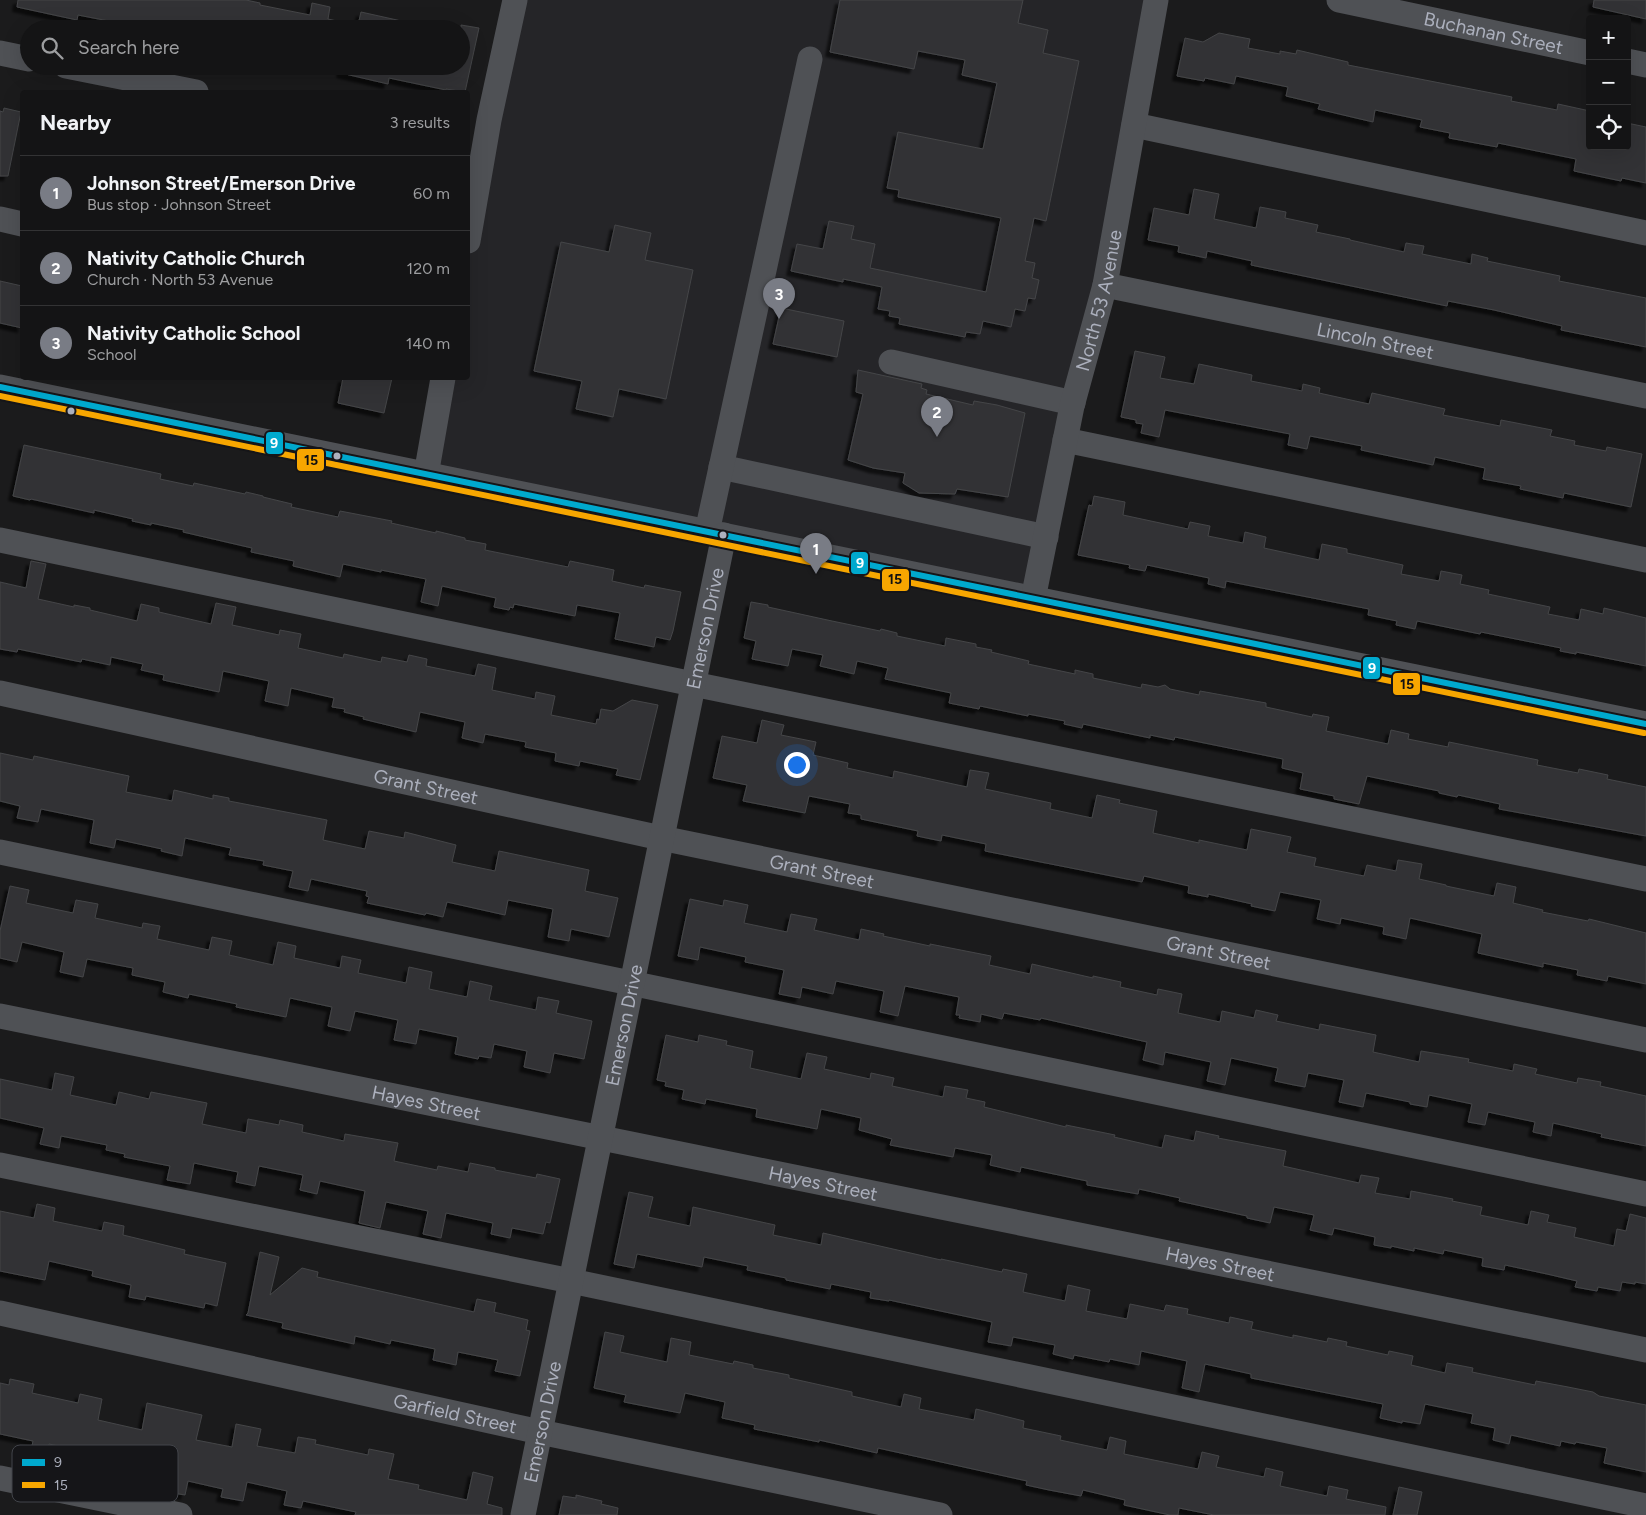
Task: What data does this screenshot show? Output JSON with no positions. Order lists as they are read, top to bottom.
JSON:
{
  "streets": {
    "street": [
      "Buchanan Street",
      "North 53 Avenue",
      "Lincoln Street",
      "Emerson Drive",
      "Grant Street",
      "Hayes Street",
      "Garfield Street"
    ]
  },
  "crossings": [
    ["North 53 Avenue", "Lincoln Street"],
    ["Emerson Drive", "Grant Street"],
    ["Emerson Drive", "Hayes Street"],
    ["Emerson Drive", "Garfield Street"]
  ],
  "lines": ["transit line 9", "transit line 15"],
  "legend": ["9", "15"],
  "page": {
    "map_buttons": ["+", "−"],
    "search": "Search here",
    "heading": ["Nearby", "3 results"],
    "list": [
      {
        "mark": "1",
        "name": "Johnson Street/Emerson Drive",
        "note": "Bus stop · Johnson Street",
        "value": "60 m"
      },
      {
        "mark": "2",
        "name": "Nativity Catholic Church",
        "note": "Church · North 53 Avenue",
        "value": "120 m"
      },
      {
        "mark": "3",
        "name": "Nativity Catholic School",
        "note": "School",
        "value": "140 m"
      }
    ],
    "pins": ["3", "2", "1"]
  }
}
